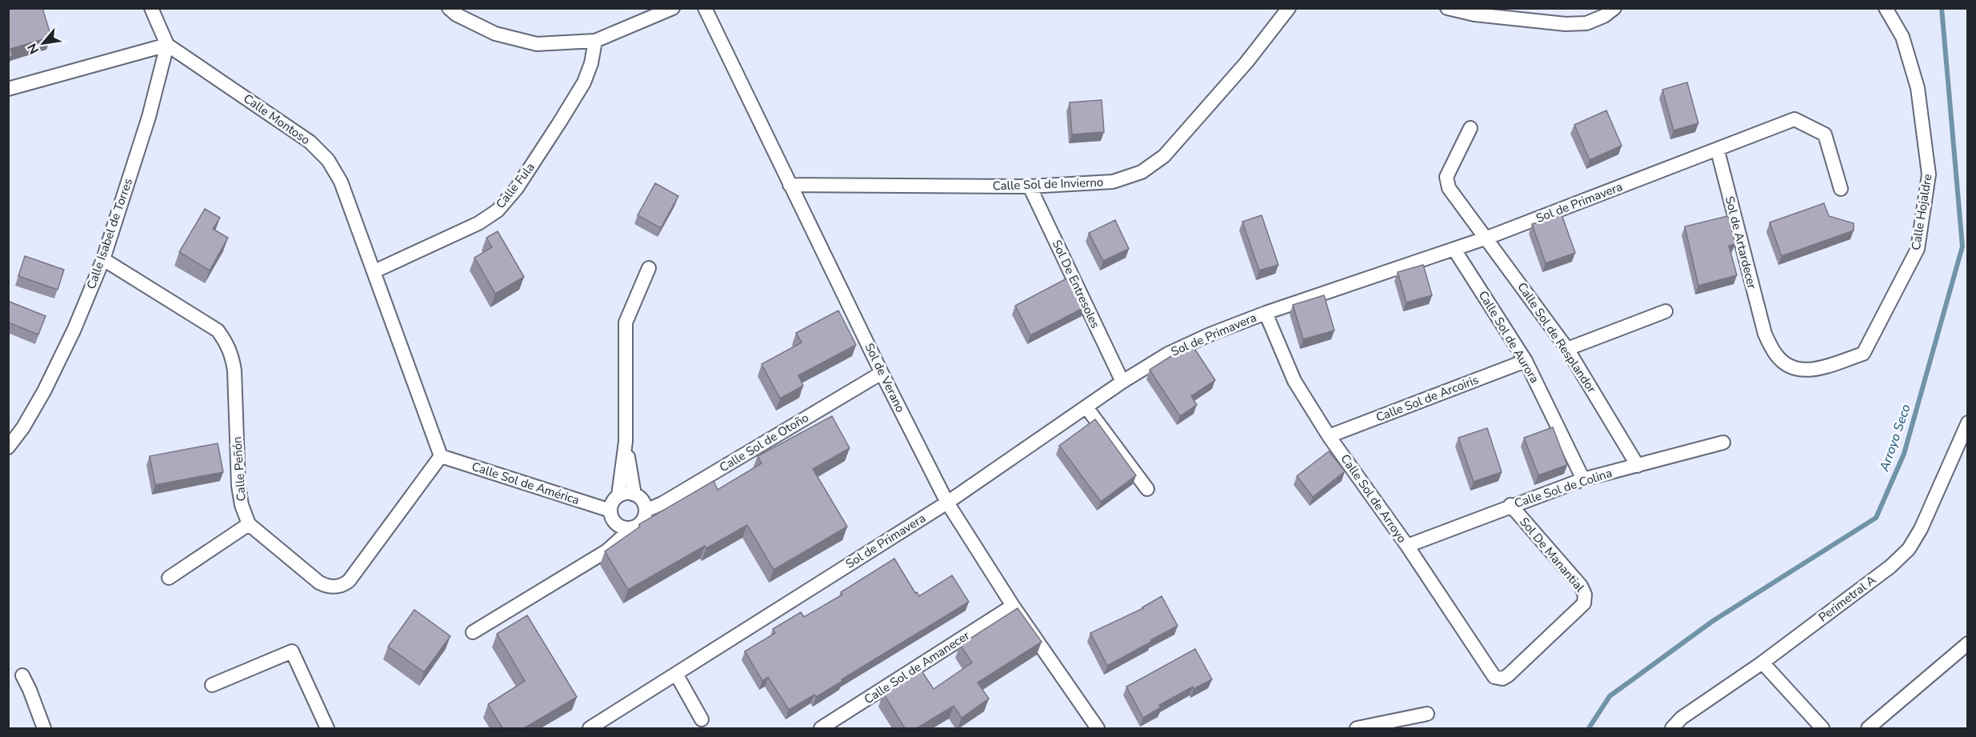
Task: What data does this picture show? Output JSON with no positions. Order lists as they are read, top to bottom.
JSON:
{
  "streets": {
    "street": [
      "Calle Montoso",
      "Calle Sol de Invierno",
      "Calle Fula",
      "Sol de Primavera",
      "Calle Hojaldre",
      "Calle Isabel de Torres",
      "Sol de Artardecer",
      "Sol De Entresoles",
      "Calle Sol de Aurora",
      "Calle Sol de Resplandor",
      "Sol de Verano",
      "Calle Sol de Arcoiris",
      "Calle Sol de Otoño",
      "Calle Peñón",
      "Calle Sol de América",
      "Calle Sol de Colina",
      "Calle Sol de Arroyo",
      "Sol De Manantial",
      "Perimetral A",
      "Calle Sol de Amanecer"
    ]
  },
  "crossings": [
    ["Calle Montoso", "Calle Fula"],
    ["Calle Montoso", "Calle Isabel de Torres"],
    ["Calle Montoso", "Calle Sol de América"],
    ["Calle Sol de Invierno", "Sol De Entresoles"],
    ["Calle Sol de Invierno", "Sol de Verano"],
    ["Sol de Primavera", "Sol de Artardecer"],
    ["Sol de Primavera", "Sol De Entresoles"],
    ["Sol de Primavera", "Calle Sol de Aurora"],
    ["Sol de Primavera", "Calle Sol de Resplandor"],
    ["Sol de Primavera", "Sol de Verano"],
    ["Sol de Primavera", "Calle Sol de Arroyo"],
    ["Calle Hojaldre", "Sol de Artardecer"],
    ["Calle Isabel de Torres", "Calle Peñón"],
    ["Calle Sol de Aurora", "Calle Sol de Arcoiris"],
    ["Calle Sol de Aurora", "Calle Sol de Colina"],
    ["Calle Sol de Resplandor", "Calle Sol de Colina"],
    ["Sol de Verano", "Calle Sol de Otoño"],
    ["Sol de Verano", "Calle Sol de Amanecer"],
    ["Calle Sol de Arcoiris", "Calle Sol de Arroyo"],
    ["Calle Sol de Otoño", "Calle Sol de América"],
    ["Calle Sol de Colina", "Calle Sol de Arroyo"],
    ["Calle Sol de Colina", "Sol De Manantial"],
    ["Calle Sol de Arroyo", "Sol De Manantial"]
  ],
  "water": ["Arroyo Seco"],
  "north": "bottom left"
}
